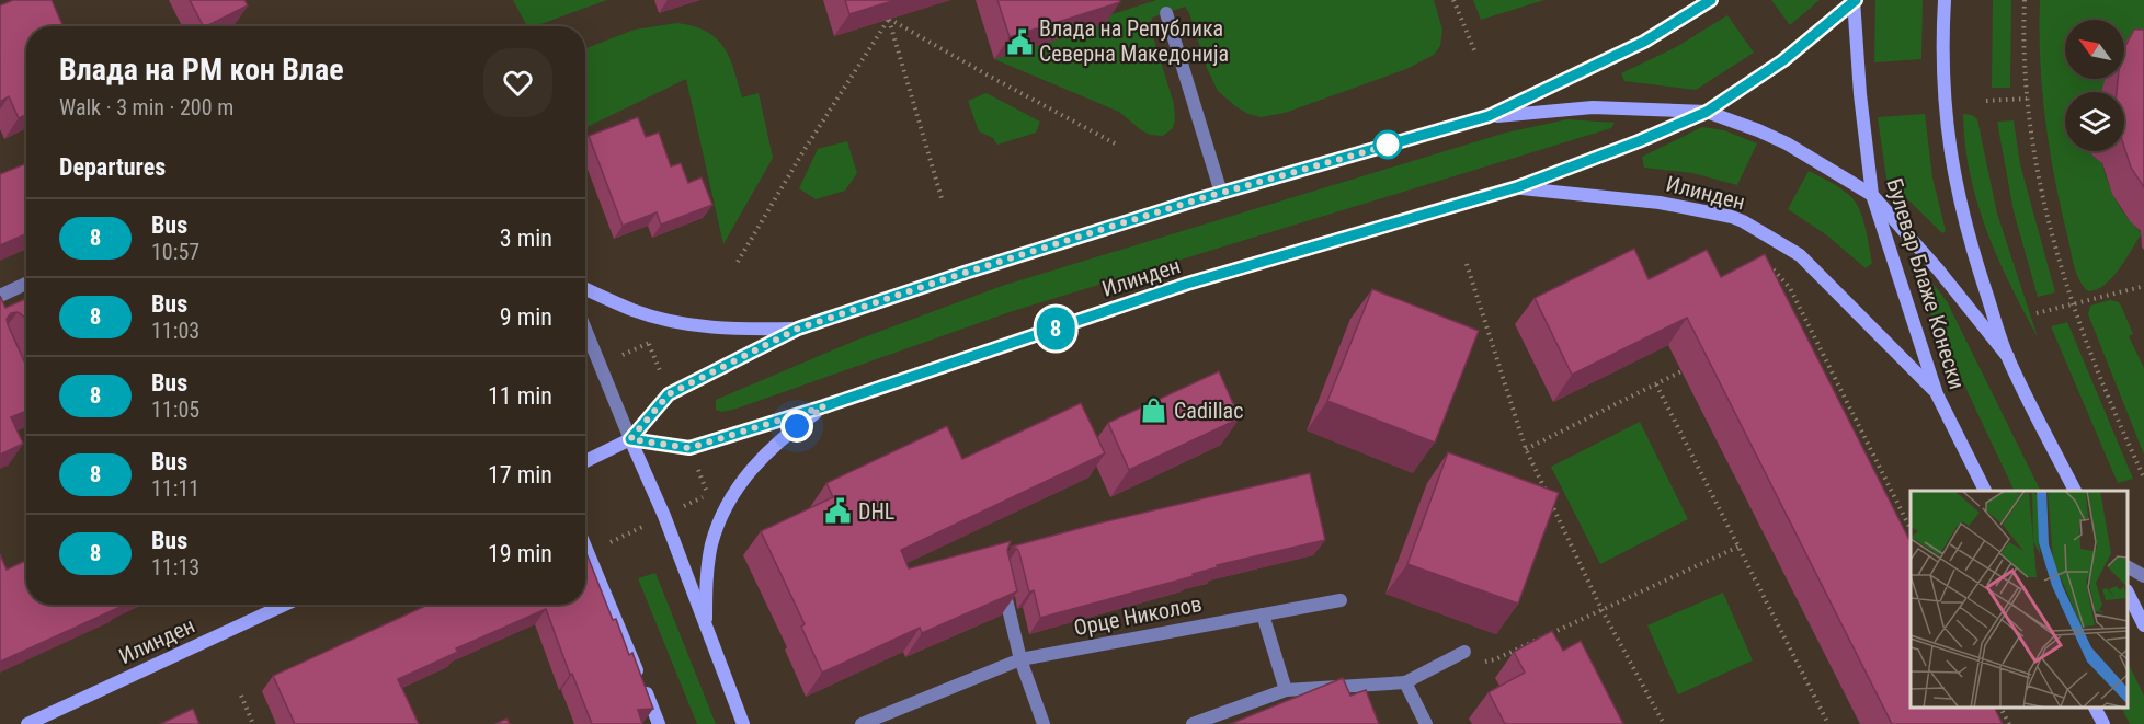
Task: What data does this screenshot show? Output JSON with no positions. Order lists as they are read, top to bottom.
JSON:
{
  "streets": {
    "street": ["Илинден", "Булевар Блаже Конески", "Орце Николов"]
  },
  "crossings": [
    ["Илинден", "Булевар Блаже Конески"]
  ],
  "places": {
    "public building": ["Влада на Република Северна Македонија", "DHL"],
    "shop": ["Cadillac"]
  },
  "lines": ["bus line 8"],
  "north": "top left",
  "page": {
    "on_map": "8",
    "heading": [
      ["Влада на РМ кон Влае", "Walk · 3 min · 200 m"],
      "Departures"
    ],
    "list": [
      {
        "mark": "8",
        "name": "Bus",
        "note": "10:57",
        "value": "3 min"
      },
      {
        "mark": "8",
        "name": "Bus",
        "note": "11:03",
        "value": "9 min"
      },
      {
        "mark": "8",
        "name": "Bus",
        "note": "11:05",
        "value": "11 min"
      },
      {
        "mark": "8",
        "name": "Bus",
        "note": "11:11",
        "value": "17 min"
      },
      {
        "mark": "8",
        "name": "Bus",
        "note": "11:13",
        "value": "19 min"
      }
    ]
  }
}
